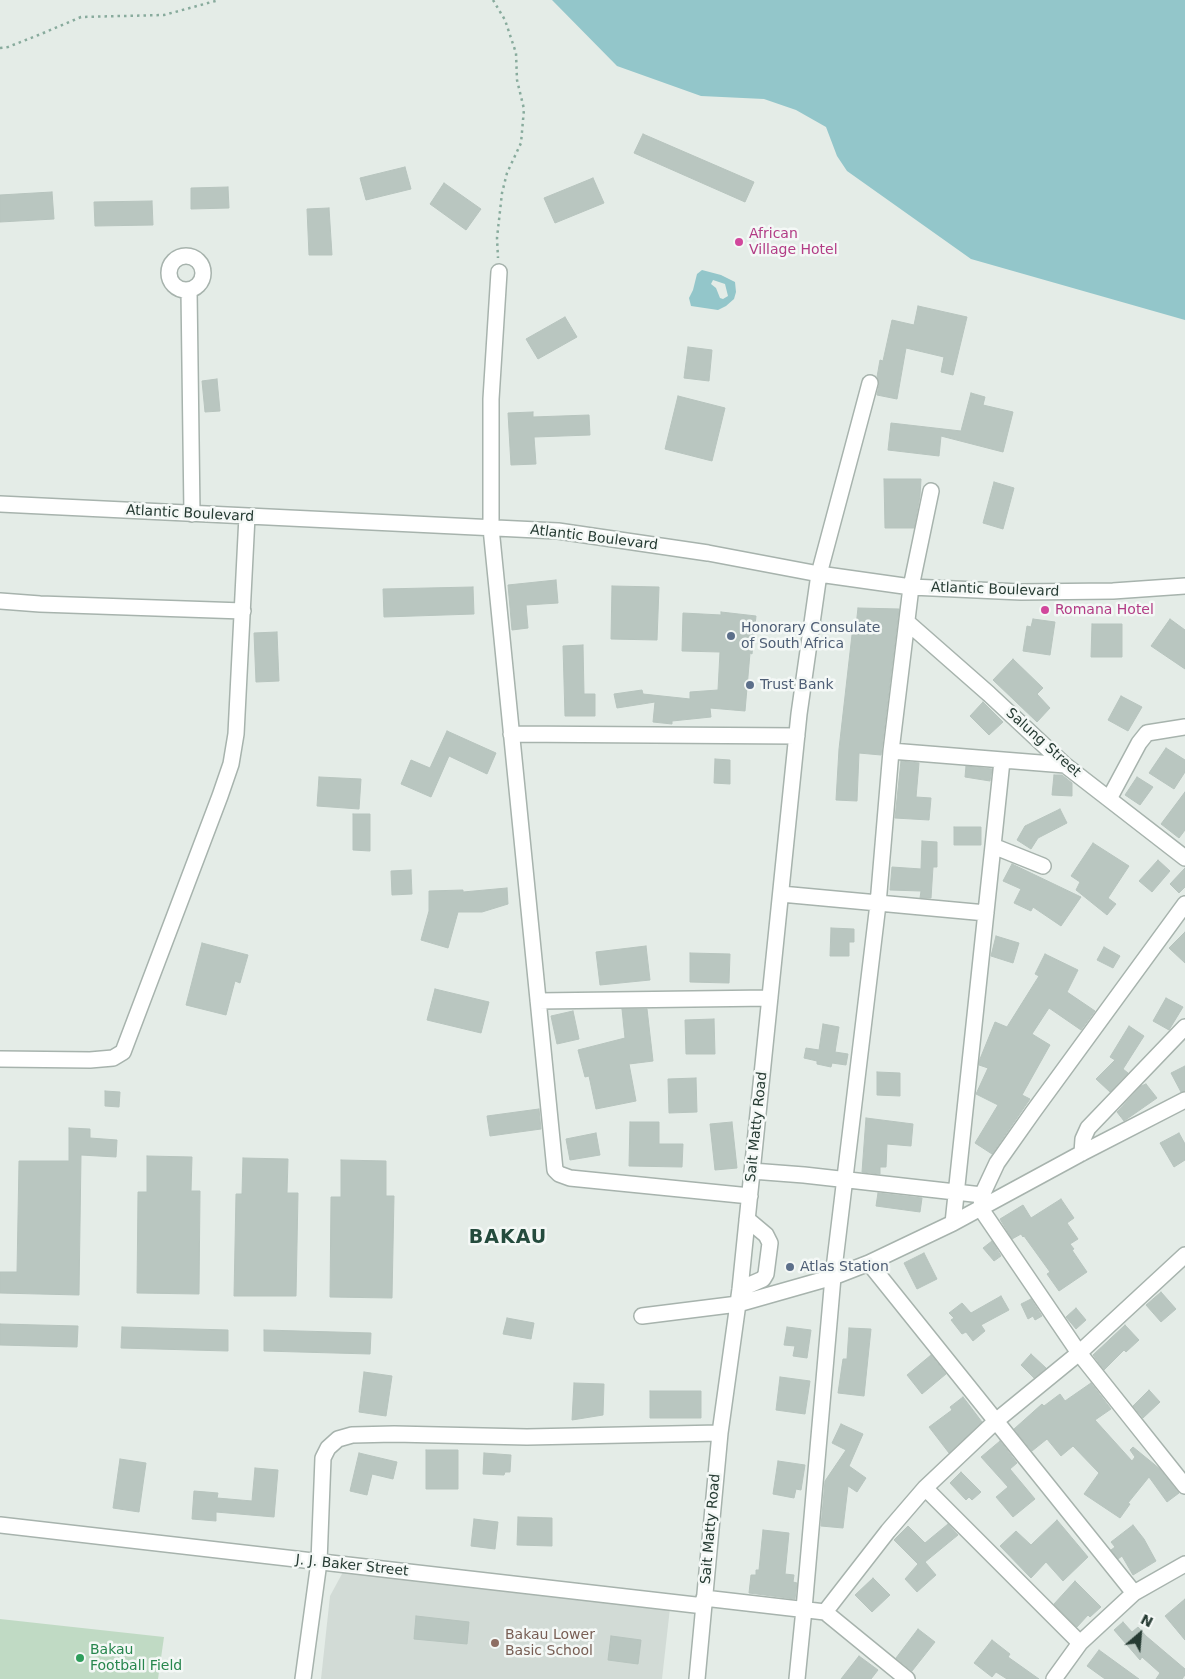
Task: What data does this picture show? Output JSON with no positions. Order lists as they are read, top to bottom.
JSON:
{
  "streets": {
    "street": [
      "Atlantic Boulevard",
      "Salung Street",
      "Sait Matty Road",
      "J. J. Baker Street"
    ]
  },
  "crossings": [
    ["Atlantic Boulevard", "Sait Matty Road"],
    ["Sait Matty Road", "J. J. Baker Street"]
  ],
  "districts": ["BAKAU"],
  "places": [
    "African Village Hotel",
    "Romana Hotel",
    "Honorary Consulate of South Africa",
    "Trust Bank",
    "Atlas Station",
    "Bakau Lower Basic School",
    "Bakau Football Field"
  ],
  "north": "top right"
}
